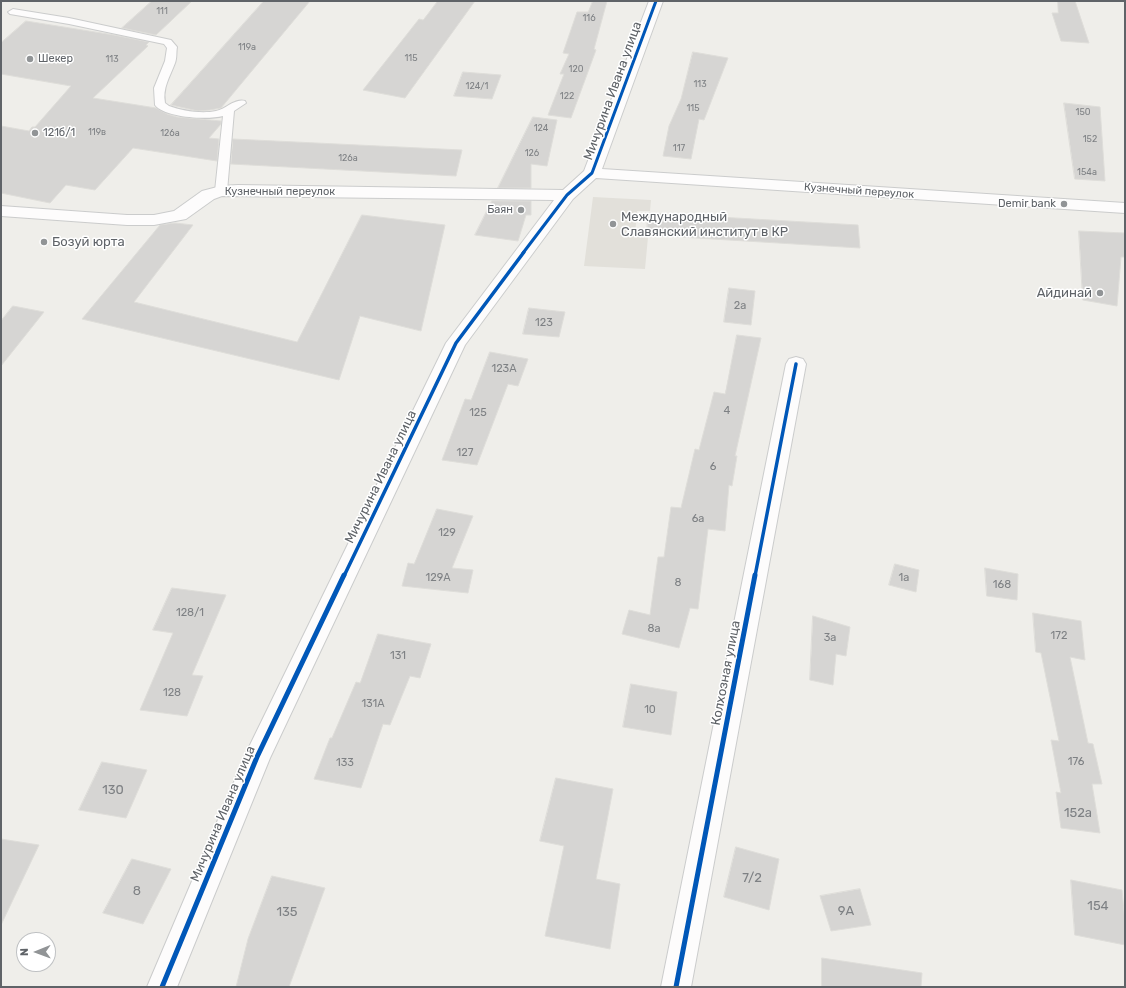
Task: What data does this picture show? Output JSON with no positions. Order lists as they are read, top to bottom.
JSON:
{
  "streets": {
    "street": ["Мичурина Ивана улица", "Кузнечный переулок", "Колхозная улица"]
  },
  "crossings": [
    ["Мичурина Ивана улица", "Кузнечный переулок"]
  ],
  "places": [
    "Шекер",
    "121б/1",
    "Demir bank",
    "Баян",
    "Международный Славянский институт в КР",
    "Бозуй юрта",
    "Айдинай"
  ],
  "house_numbers": [
    "111",
    "116",
    "119а",
    "115",
    "113",
    "120",
    "113",
    "124/1",
    "122",
    "115",
    "150",
    "124",
    "119в",
    "126а",
    "152",
    "117",
    "126",
    "126а",
    "154а",
    "2а",
    "123",
    "123А",
    "4",
    "125",
    "127",
    "6",
    "6а",
    "129",
    "129А",
    "1а",
    "8",
    "168",
    "128/1",
    "8а",
    "172",
    "3а",
    "131",
    "128",
    "131А",
    "10",
    "176",
    "133",
    "130",
    "152а",
    "7/2",
    "8",
    "154",
    "9А",
    "135"
  ],
  "north": "left"
}
